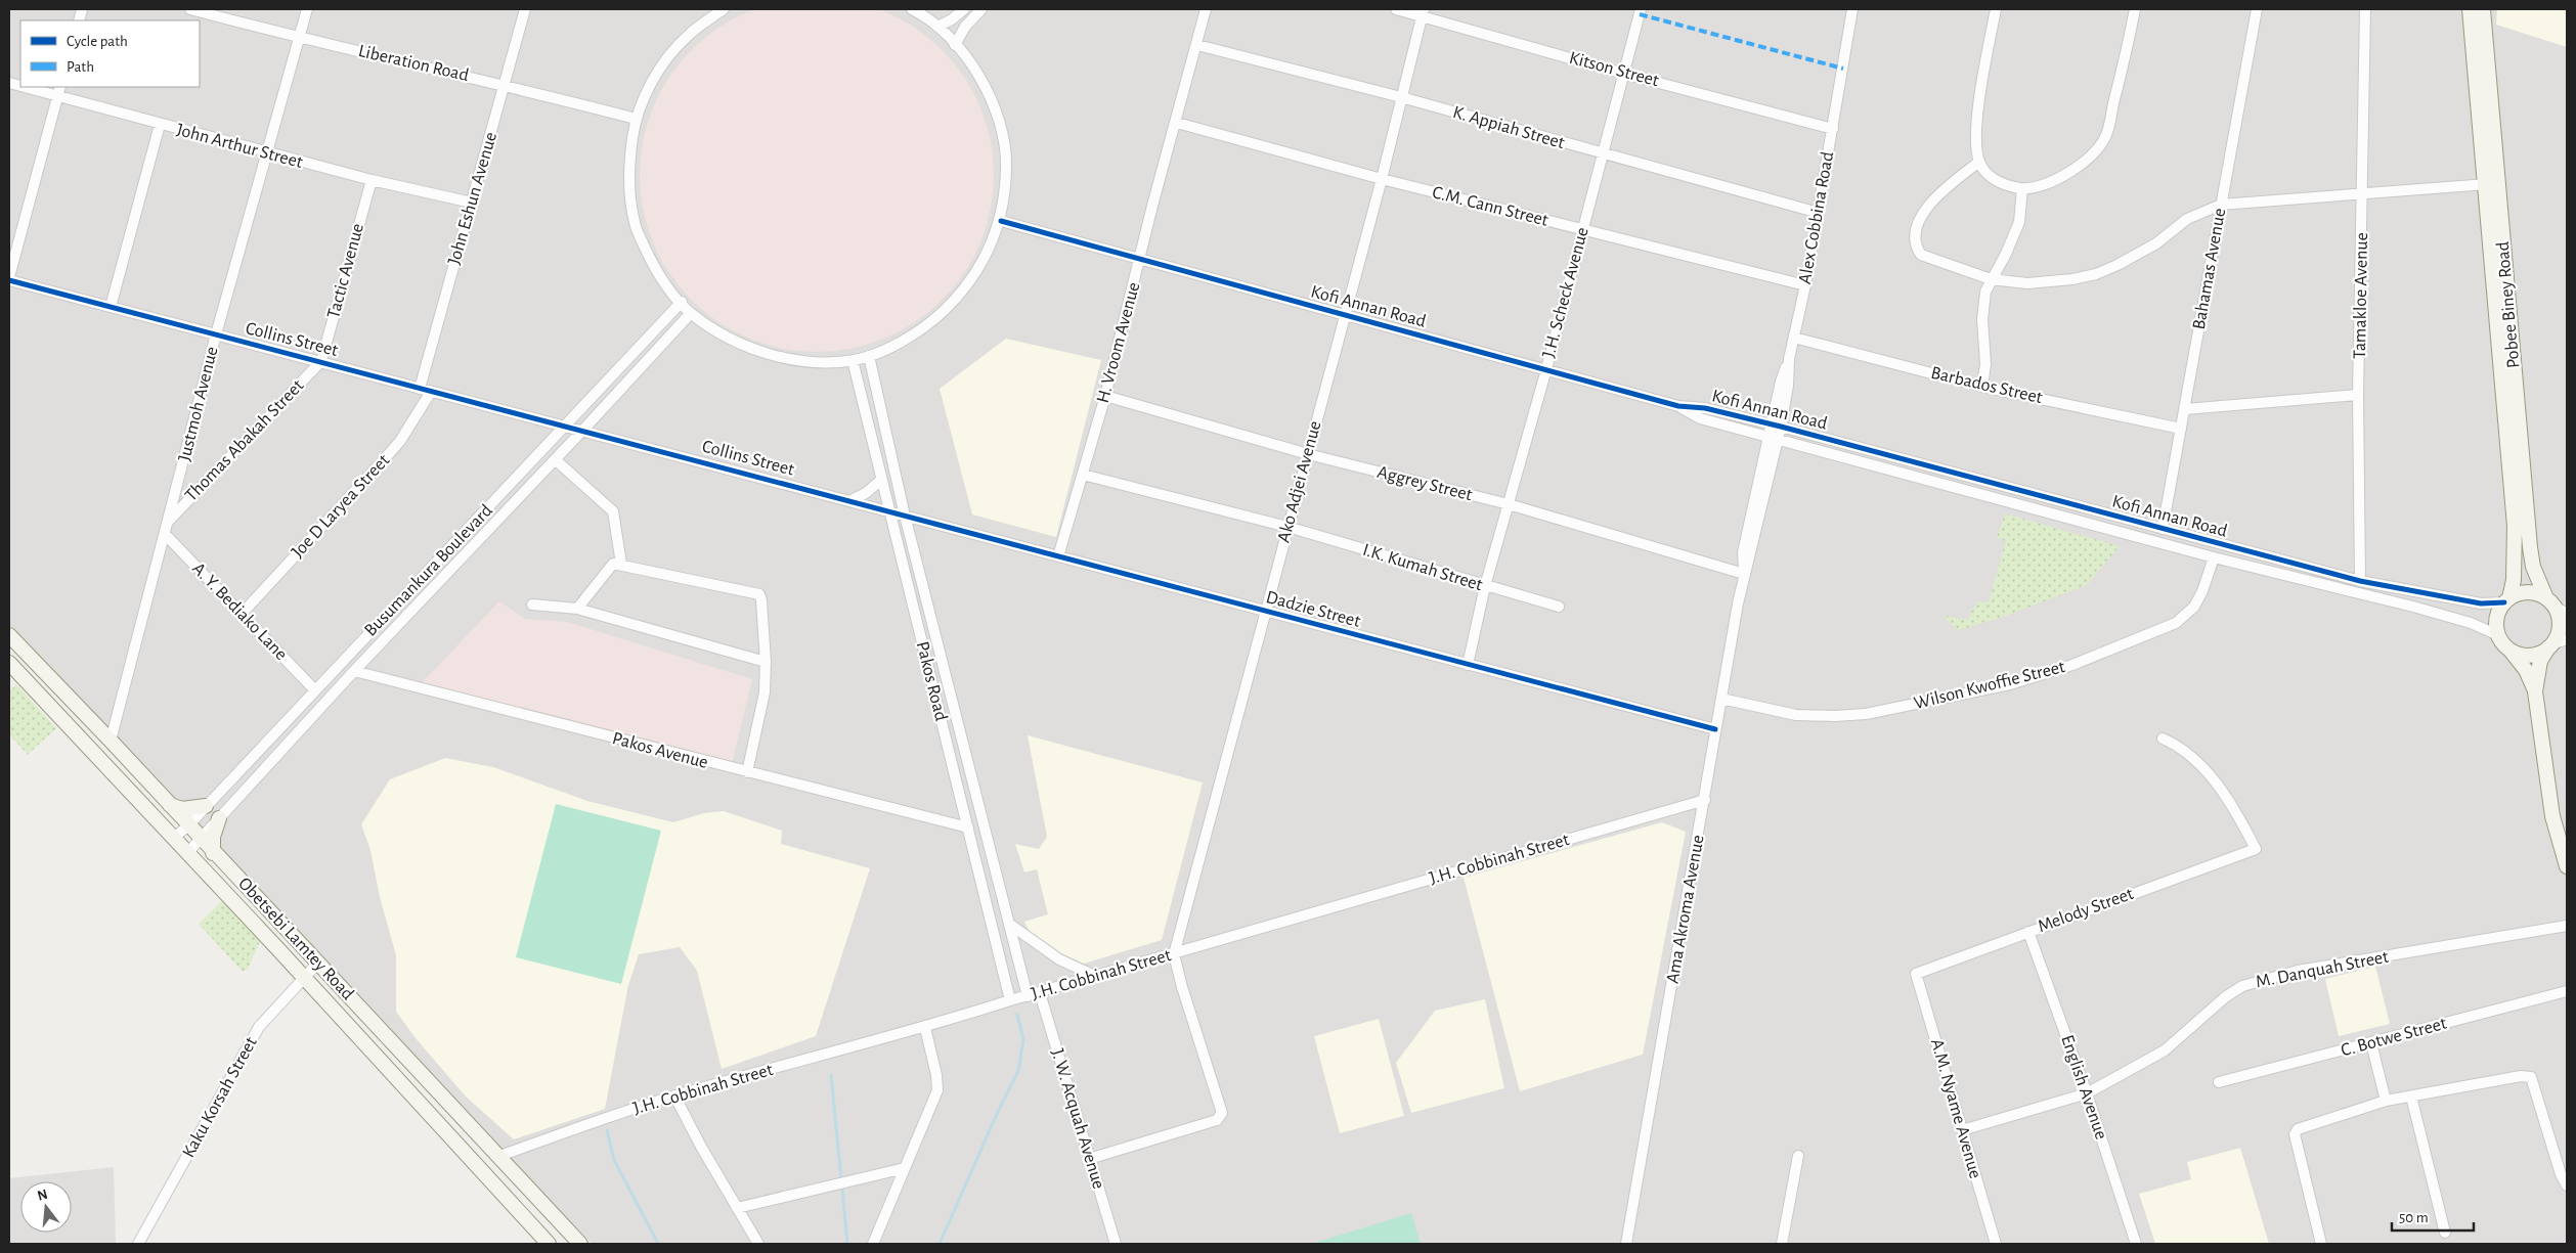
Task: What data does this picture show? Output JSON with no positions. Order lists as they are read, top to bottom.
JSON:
{
  "streets": {
    "main road": ["Pobee Biney Road", "Obetsebi Lamtey Road"],
    "street": [
      "Liberation Road",
      "Kitson Street",
      "K. Appiah Street",
      "John Arthur Street",
      "John Eshun Avenue",
      "C.M. Cann Street",
      "Alex Cobbina Road",
      "Bahamas Avenue",
      "Tactic Avenue",
      "J.H. Scheck Avenue",
      "Tamakloe Avenue",
      "Kofi Annan Road",
      "Collins Street",
      "H. Vroom Avenue",
      "Barbados Street",
      "Justmoh Avenue",
      "Thomas Abakah Street",
      "Ako Adjei Avenue",
      "Aggrey Street",
      "Joe D Laryea Street",
      "I.K. Kumah Street",
      "Busumankura Boulevard",
      "Dadzie Street",
      "A. Y. Bediako Lane",
      "Pakos Road",
      "Wilson Kwoffie Street",
      "Pakos Avenue",
      "J.H. Cobbinah Street",
      "Ama Akroma Avenue",
      "Melody Street",
      "M. Danquah Street",
      "C. Botwe Street",
      "English Avenue",
      "Kaku Korsah Street",
      "A.M. Nyame Avenue",
      "J. W. Acquah Avenue"
    ]
  },
  "crossings": [
    ["Liberation Road", "John Eshun Avenue"],
    ["Liberation Road", "Justmoh Avenue"],
    ["Kitson Street", "Alex Cobbina Road"],
    ["Kitson Street", "J.H. Scheck Avenue"],
    ["Kitson Street", "Ako Adjei Avenue"],
    ["K. Appiah Street", "Alex Cobbina Road"],
    ["K. Appiah Street", "J.H. Scheck Avenue"],
    ["K. Appiah Street", "H. Vroom Avenue"],
    ["K. Appiah Street", "Ako Adjei Avenue"],
    ["John Arthur Street", "John Eshun Avenue"],
    ["John Arthur Street", "Tactic Avenue"],
    ["John Arthur Street", "Justmoh Avenue"],
    ["John Eshun Avenue", "Collins Street"],
    ["C.M. Cann Street", "Alex Cobbina Road"],
    ["C.M. Cann Street", "J.H. Scheck Avenue"],
    ["C.M. Cann Street", "H. Vroom Avenue"],
    ["C.M. Cann Street", "Ako Adjei Avenue"],
    ["Alex Cobbina Road", "Kofi Annan Road"],
    ["Alex Cobbina Road", "Barbados Street"],
    ["Alex Cobbina Road", "Ama Akroma Avenue"],
    ["Bahamas Avenue", "Kofi Annan Road"],
    ["Bahamas Avenue", "Barbados Street"],
    ["Tactic Avenue", "Collins Street"],
    ["Tactic Avenue", "Thomas Abakah Street"],
    ["J.H. Scheck Avenue", "Kofi Annan Road"],
    ["J.H. Scheck Avenue", "Aggrey Street"],
    ["J.H. Scheck Avenue", "I.K. Kumah Street"],
    ["J.H. Scheck Avenue", "Dadzie Street"],
    ["Tamakloe Avenue", "Kofi Annan Road"],
    ["Pobee Biney Road", "Kofi Annan Road"],
    ["Kofi Annan Road", "H. Vroom Avenue"],
    ["Kofi Annan Road", "Ako Adjei Avenue"],
    ["Kofi Annan Road", "Wilson Kwoffie Street"],
    ["Kofi Annan Road", "Ama Akroma Avenue"],
    ["Collins Street", "Justmoh Avenue"],
    ["Collins Street", "Thomas Abakah Street"],
    ["Collins Street", "Joe D Laryea Street"],
    ["Collins Street", "Busumankura Boulevard"],
    ["Collins Street", "Dadzie Street"],
    ["Collins Street", "Pakos Road"],
    ["H. Vroom Avenue", "Aggrey Street"],
    ["H. Vroom Avenue", "I.K. Kumah Street"],
    ["H. Vroom Avenue", "Dadzie Street"],
    ["Justmoh Avenue", "Thomas Abakah Street"],
    ["Justmoh Avenue", "A. Y. Bediako Lane"],
    ["Justmoh Avenue", "Obetsebi Lamtey Road"],
    ["Ako Adjei Avenue", "Aggrey Street"],
    ["Ako Adjei Avenue", "I.K. Kumah Street"],
    ["Ako Adjei Avenue", "Dadzie Street"],
    ["Ako Adjei Avenue", "J.H. Cobbinah Street"],
    ["Aggrey Street", "Ama Akroma Avenue"],
    ["Joe D Laryea Street", "A. Y. Bediako Lane"],
    ["Busumankura Boulevard", "A. Y. Bediako Lane"],
    ["Busumankura Boulevard", "Pakos Avenue"],
    ["Busumankura Boulevard", "Obetsebi Lamtey Road"],
    ["Dadzie Street", "Pakos Road"],
    ["Dadzie Street", "Ama Akroma Avenue"],
    ["Pakos Road", "Pakos Avenue"],
    ["Pakos Road", "J.H. Cobbinah Street"],
    ["Wilson Kwoffie Street", "Ama Akroma Avenue"],
    ["J.H. Cobbinah Street", "Ama Akroma Avenue"],
    ["J.H. Cobbinah Street", "Obetsebi Lamtey Road"],
    ["J.H. Cobbinah Street", "J. W. Acquah Avenue"],
    ["Melody Street", "English Avenue"],
    ["Melody Street", "A.M. Nyame Avenue"],
    ["Obetsebi Lamtey Road", "Kaku Korsah Street"],
    ["M. Danquah Street", "English Avenue"],
    ["M. Danquah Street", "A.M. Nyame Avenue"]
  ],
  "legend": ["Cycle path", "Path"],
  "scale_bar": "50 m",
  "north": "top"
}
